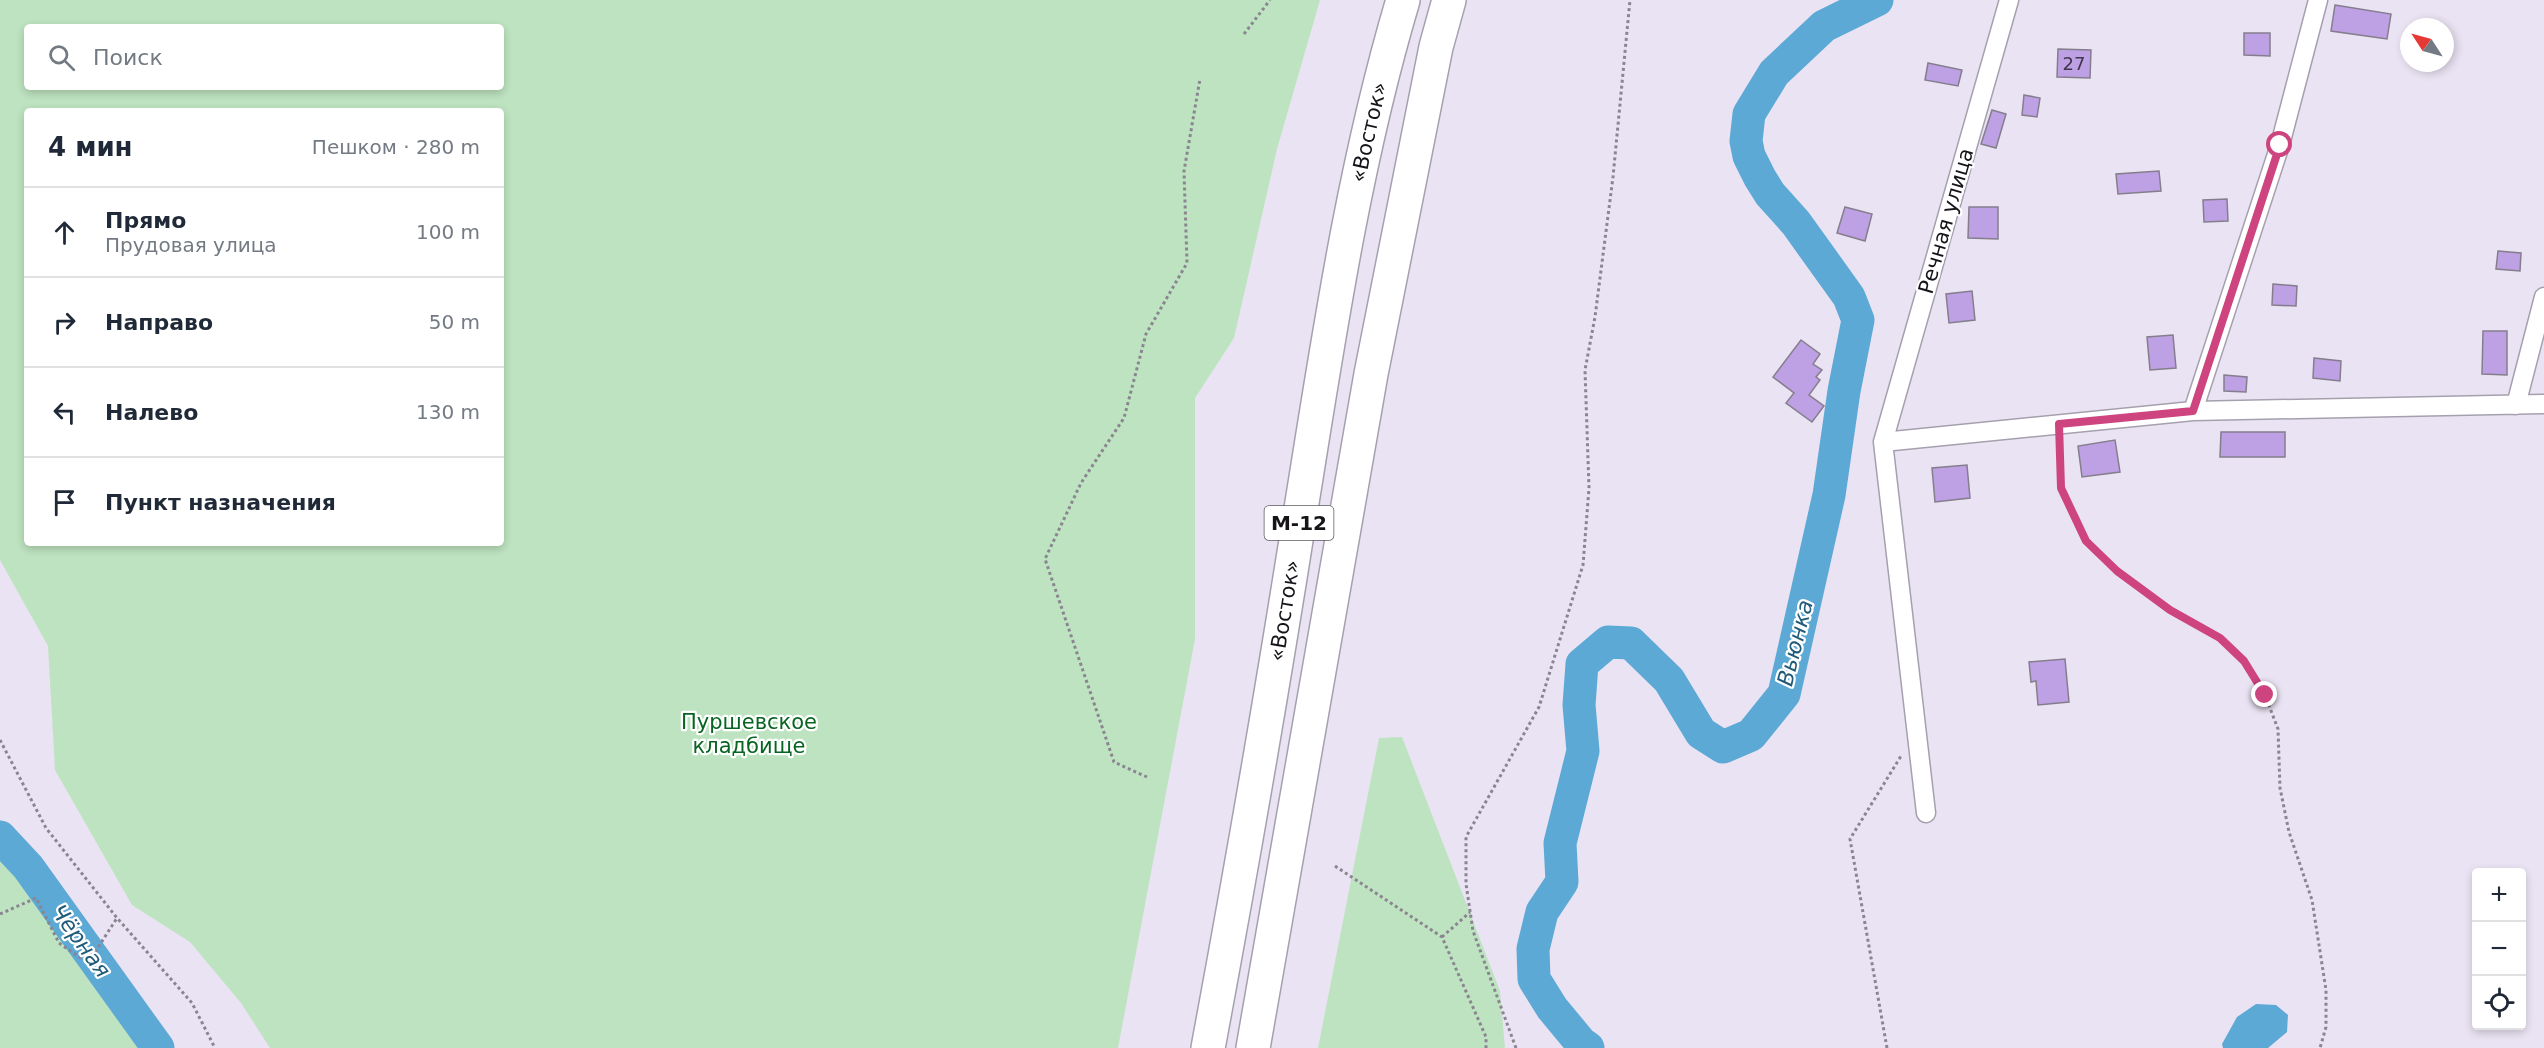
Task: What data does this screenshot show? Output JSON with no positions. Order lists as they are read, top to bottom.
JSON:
{
  "streets": {
    "highway": ["«Восток»", "М-12"],
    "street": ["Речная улица"]
  },
  "water": ["Вьюнка", "Чёрная"],
  "parks": ["Пуршевское кладбище"],
  "house_numbers": ["27"],
  "north": "top left",
  "page": {
    "search": "Поиск",
    "heading": ["4 мин", "Пешком · 280 m"],
    "list": [
      ["Прямо", "Прудовая улица", "100 m"],
      ["Направо", "50 m"],
      ["Налево", "130 m"],
      "Пункт назначения"
    ],
    "map_buttons": ["+", "−"]
  }
}
